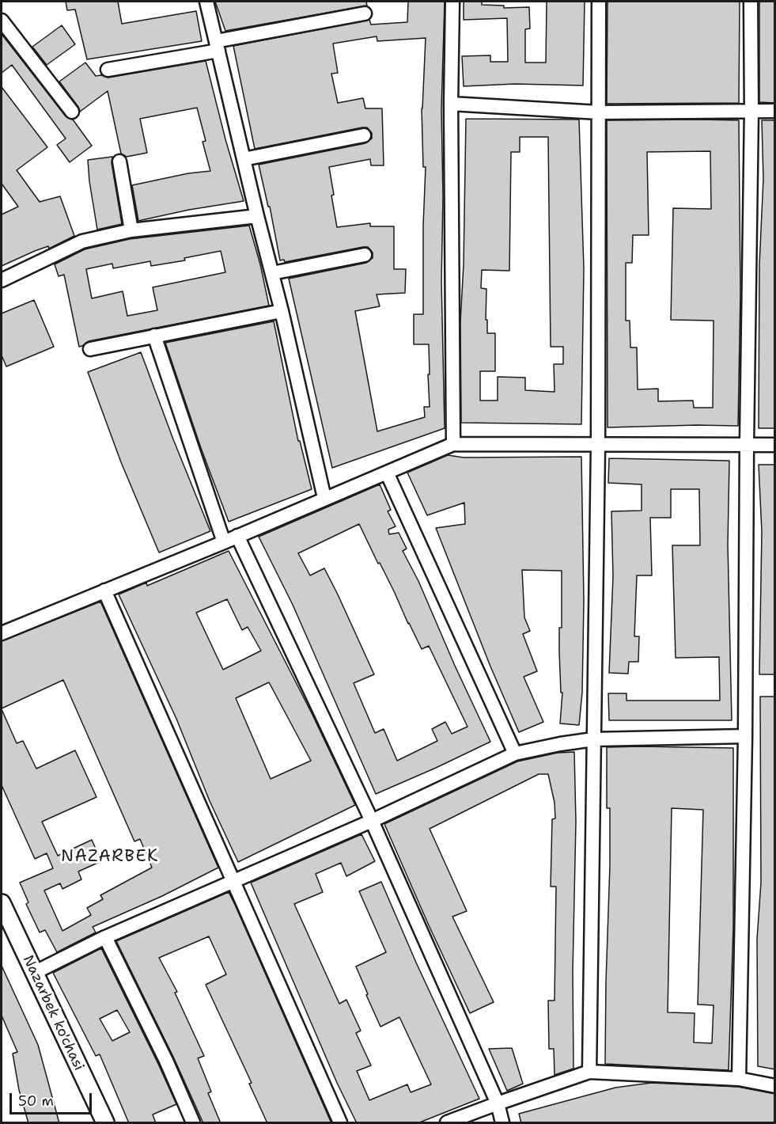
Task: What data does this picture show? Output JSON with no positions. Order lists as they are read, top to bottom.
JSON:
{
  "streets": {
    "main road": ["Nazarbek ko'chasi"]
  },
  "districts": ["NAZARBEK"],
  "scale_bar": "50 m"
}
